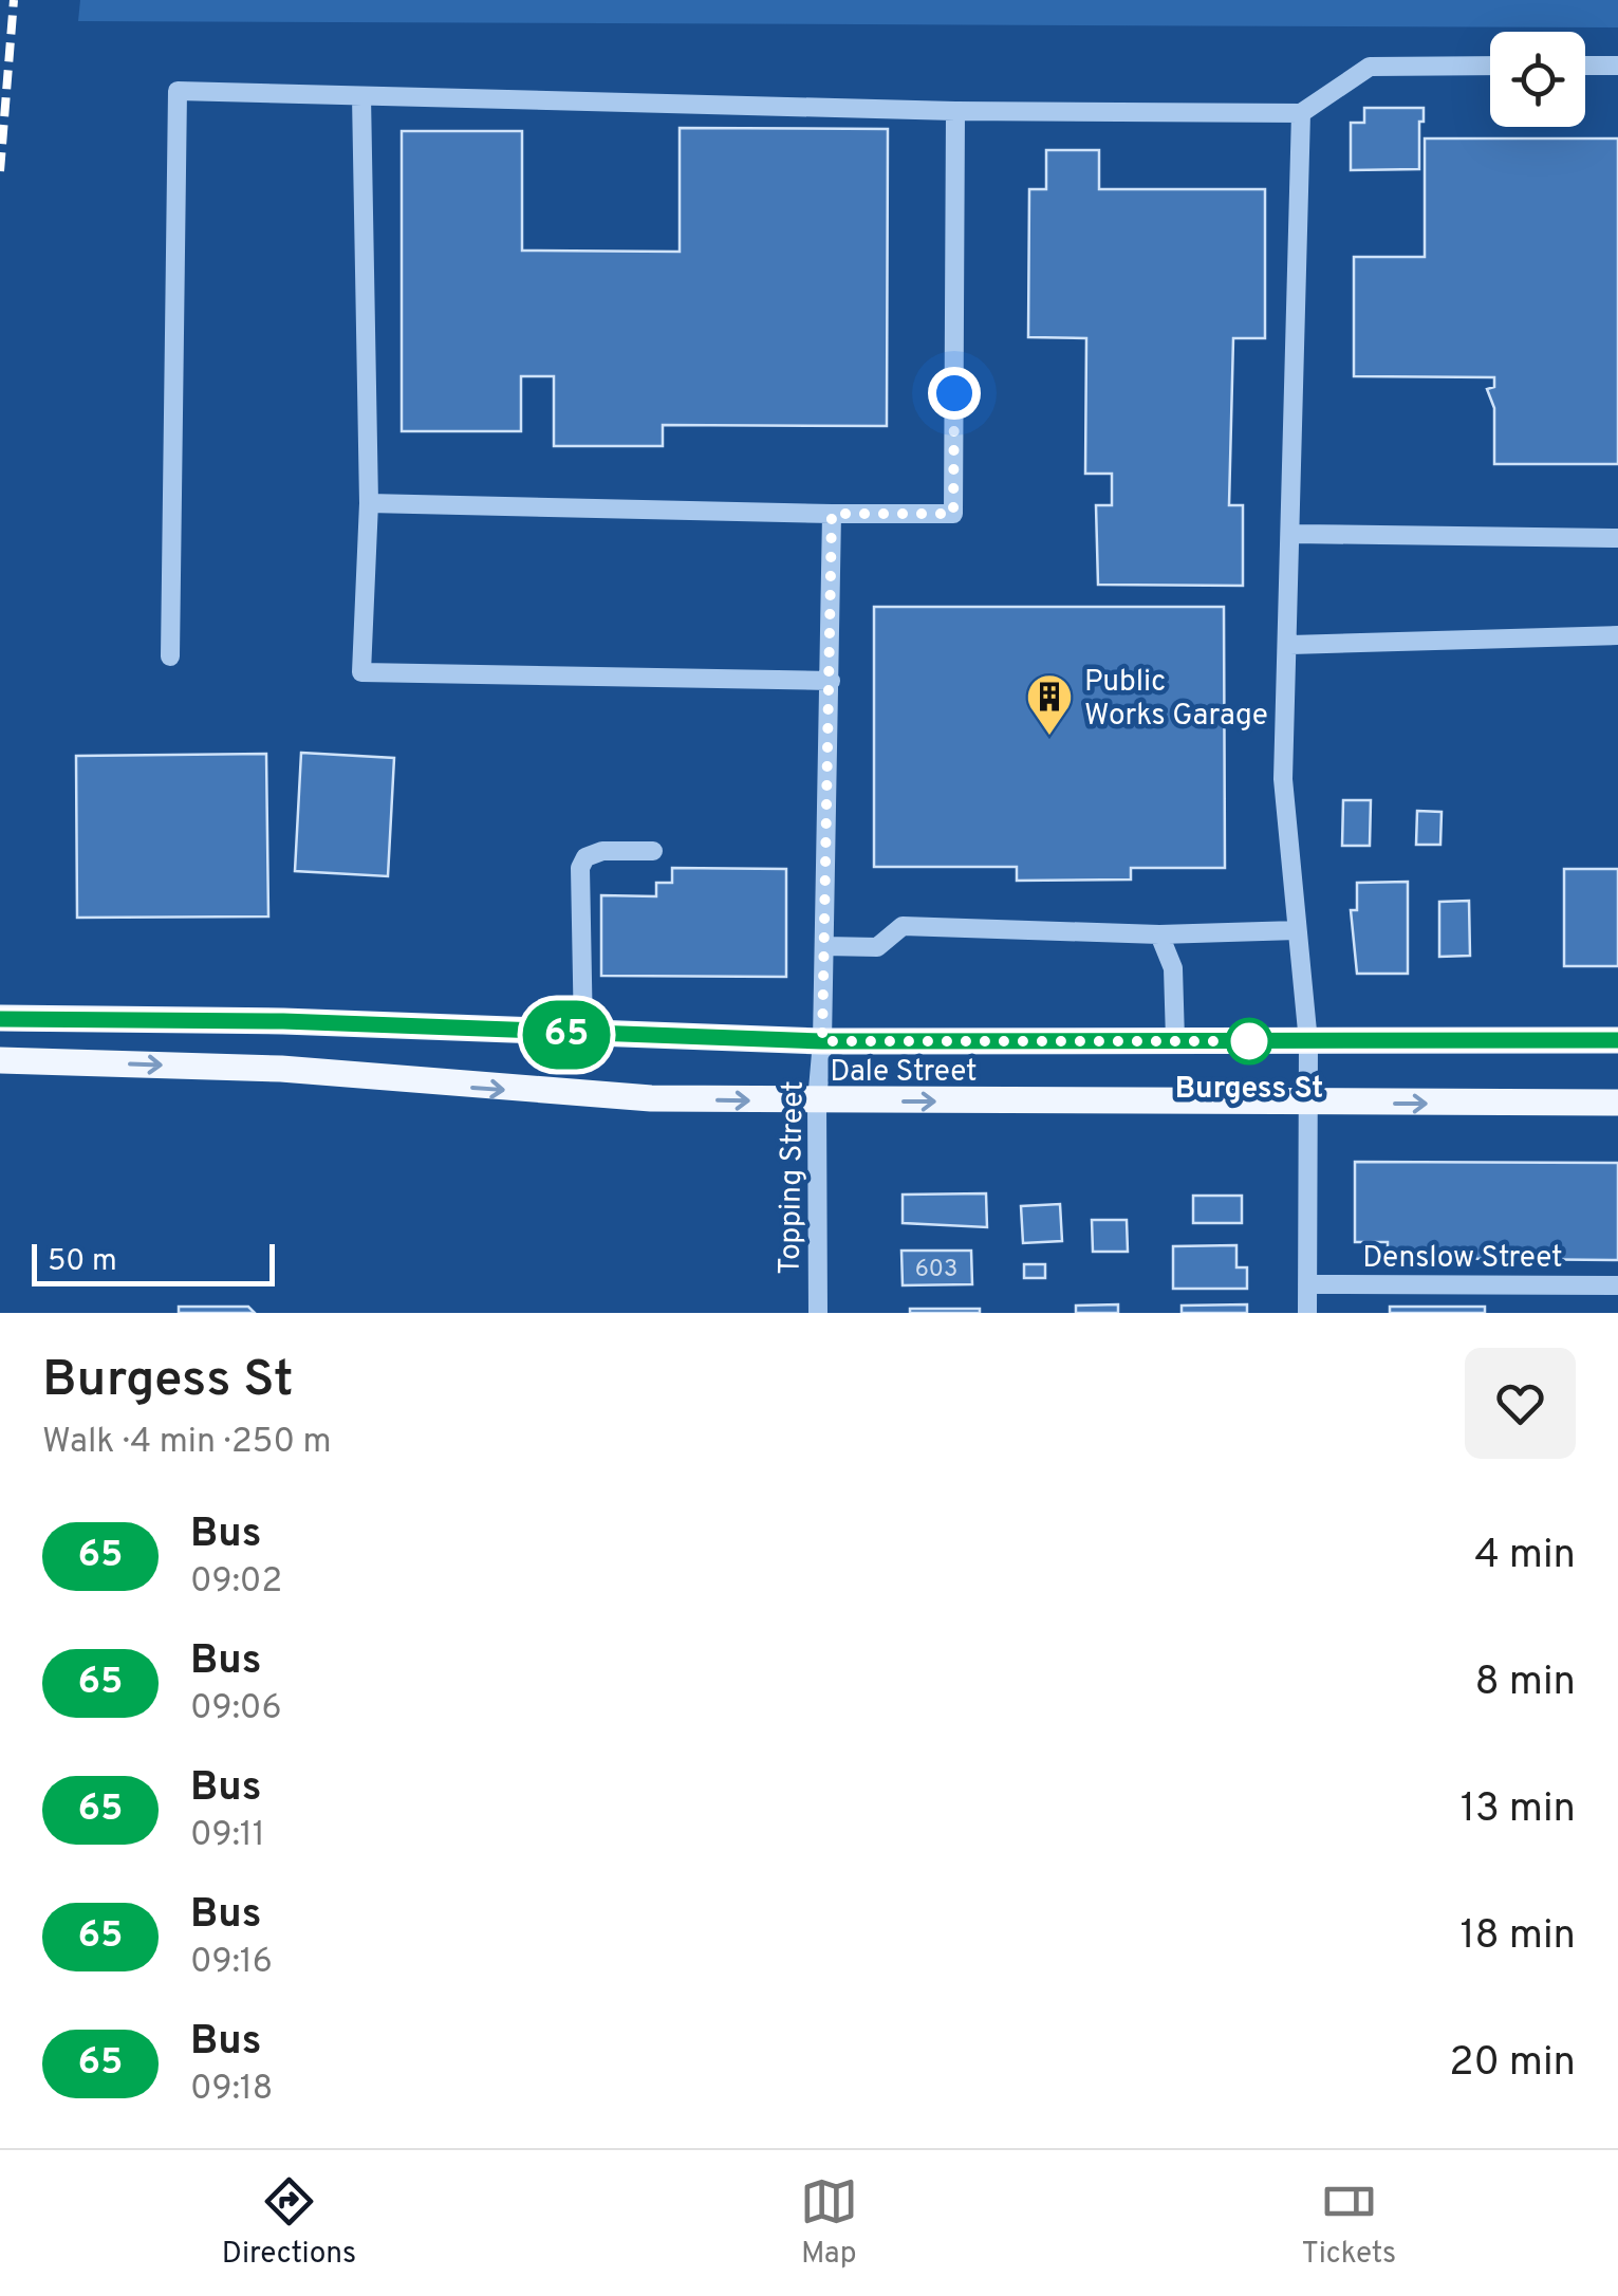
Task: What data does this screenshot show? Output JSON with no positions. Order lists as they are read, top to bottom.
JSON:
{
  "streets": {
    "main road": ["Dale Street"],
    "street": ["Topping Street", "Denslow Street"]
  },
  "crossings": [
    ["Dale Street", "Topping Street"]
  ],
  "places": {
    "building": ["Public Works Garage"],
    "other": ["Burgess St"]
  },
  "lines": ["bus line 65"],
  "house_numbers": ["603"],
  "scale_bar": "50 m",
  "page": {
    "on_map": "65",
    "scale": "50 m",
    "heading": ["Burgess St", "Walk · 4 min · 250 m"],
    "list": [
      {
        "mark": "65",
        "name": "Bus",
        "note": "09:02",
        "value": "4 min"
      },
      {
        "mark": "65",
        "name": "Bus",
        "note": "09:06",
        "value": "8 min"
      },
      {
        "mark": "65",
        "name": "Bus",
        "note": "09:11",
        "value": "13 min"
      },
      {
        "mark": "65",
        "name": "Bus",
        "note": "09:16",
        "value": "18 min"
      },
      {
        "mark": "65",
        "name": "Bus",
        "note": "09:18",
        "value": "20 min"
      }
    ],
    "tabs": ["Directions", "Map", "Tickets"]
  }
}
